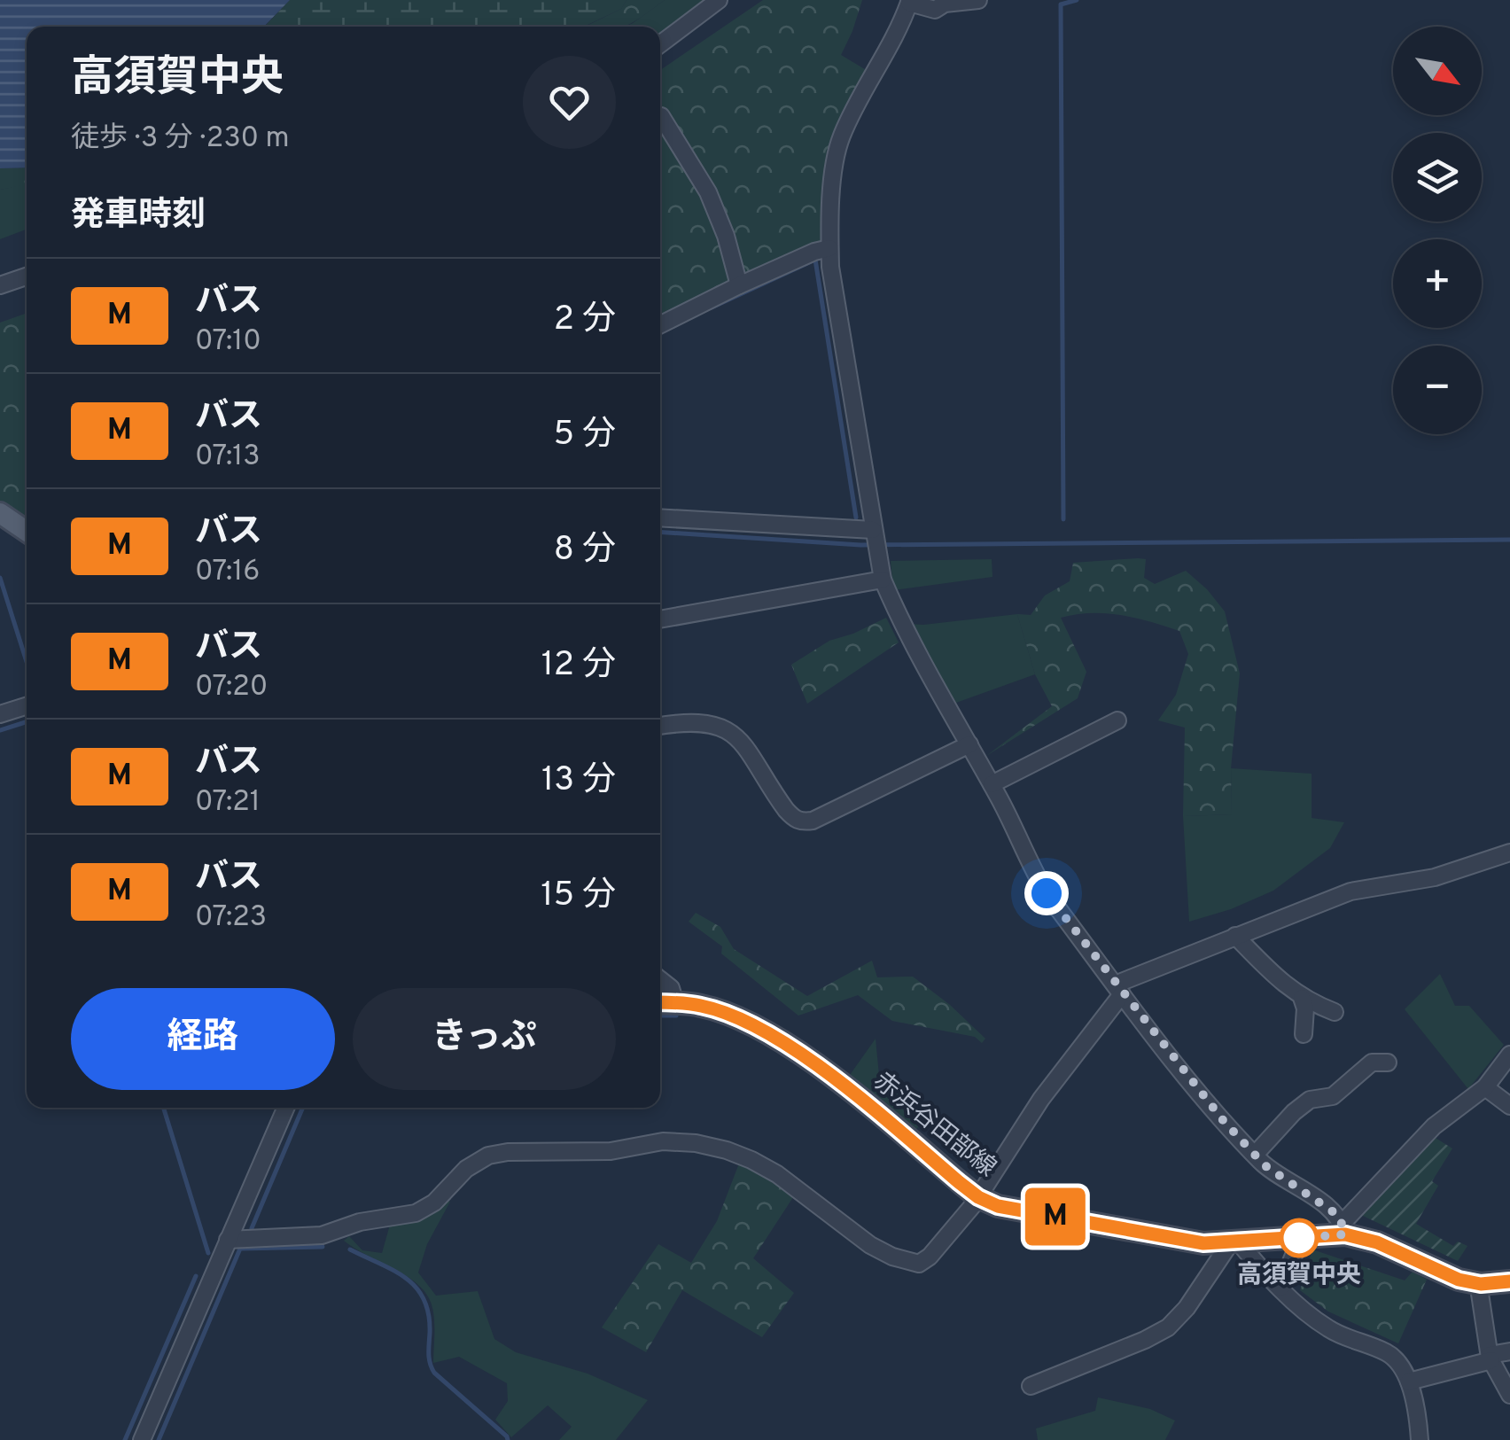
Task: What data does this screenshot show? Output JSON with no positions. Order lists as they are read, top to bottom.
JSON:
{
  "streets": {
    "main road": ["赤浜谷田部線"]
  },
  "places": ["高須賀中央"],
  "lines": ["bus line M"],
  "north": "bottom right",
  "page": {
    "on_map": "M",
    "map_buttons": ["+", "−"],
    "heading": [
      ["高須賀中央", "徒歩 · 3 分 · 230 m"],
      "発車時刻"
    ],
    "list": [
      {
        "mark": "M",
        "name": "バス",
        "note": "07:10",
        "value": "2 分"
      },
      {
        "mark": "M",
        "name": "バス",
        "note": "07:13",
        "value": "5 分"
      },
      {
        "mark": "M",
        "name": "バス",
        "note": "07:16",
        "value": "8 分"
      },
      {
        "mark": "M",
        "name": "バス",
        "note": "07:20",
        "value": "12 分"
      },
      {
        "mark": "M",
        "name": "バス",
        "note": "07:21",
        "value": "13 分"
      },
      {
        "mark": "M",
        "name": "バス",
        "note": "07:23",
        "value": "15 分"
      }
    ],
    "buttons": ["経路", "きっぷ"]
  }
}
